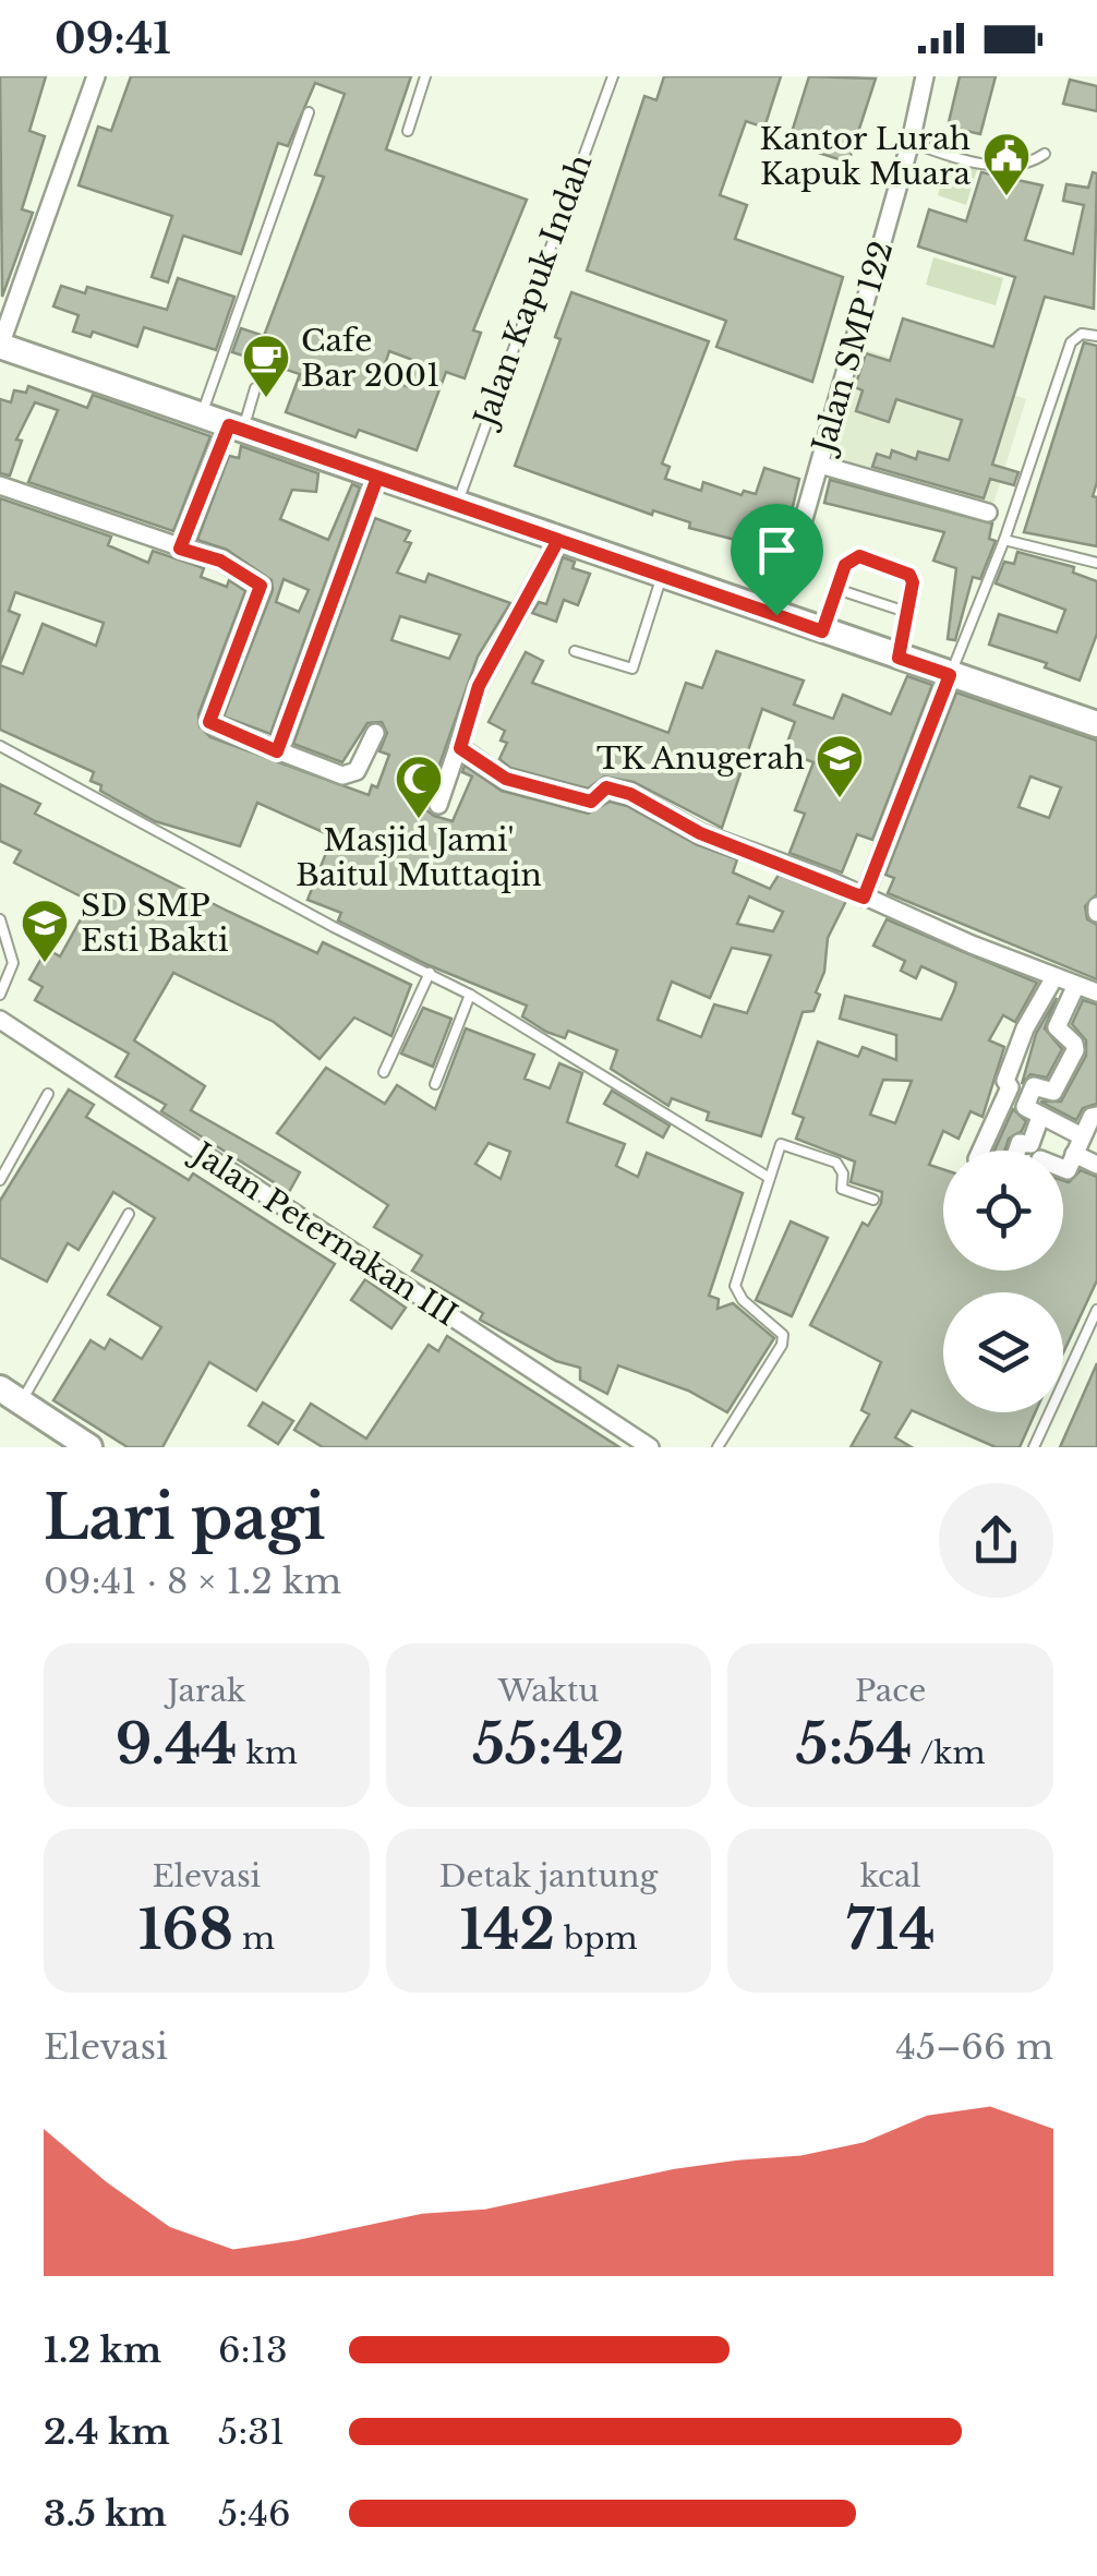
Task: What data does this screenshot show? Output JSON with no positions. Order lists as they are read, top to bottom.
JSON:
{
  "streets": {
    "street": ["Jalan SMP 122", "Jalan Peternakan III"],
    "lane": ["Jalan Kapuk Indah"]
  },
  "places": {
    "public building": ["Kantor Lurah Kapuk Muara"],
    "cafe": ["Cafe Bar 2001"],
    "school or university": ["TK Anugerah", "SD SMP Esti Bakti"],
    "mosque": ["Masjid Jami' Baitul Muttaqin"]
  },
  "page": {
    "status": "09:41",
    "heading": ["Lari pagi", "09:41 · 8 × 1.2 km"],
    "stats": [
      ["Jarak", "9.44 km"],
      ["Waktu", "55:42"],
      ["Pace", "5:54 /km"],
      ["Elevasi", "168 m"],
      ["Detak jantung", "142 bpm"],
      ["kcal", "714"]
    ],
    "chart": ["Elevasi", "45–66 m"],
    "list": [
      {
        "name": "1.2 km",
        "note": "6:13"
      },
      {
        "name": "2.4 km",
        "note": "5:31"
      },
      {
        "name": "3.5 km",
        "note": "5:46"
      }
    ]
  }
}
